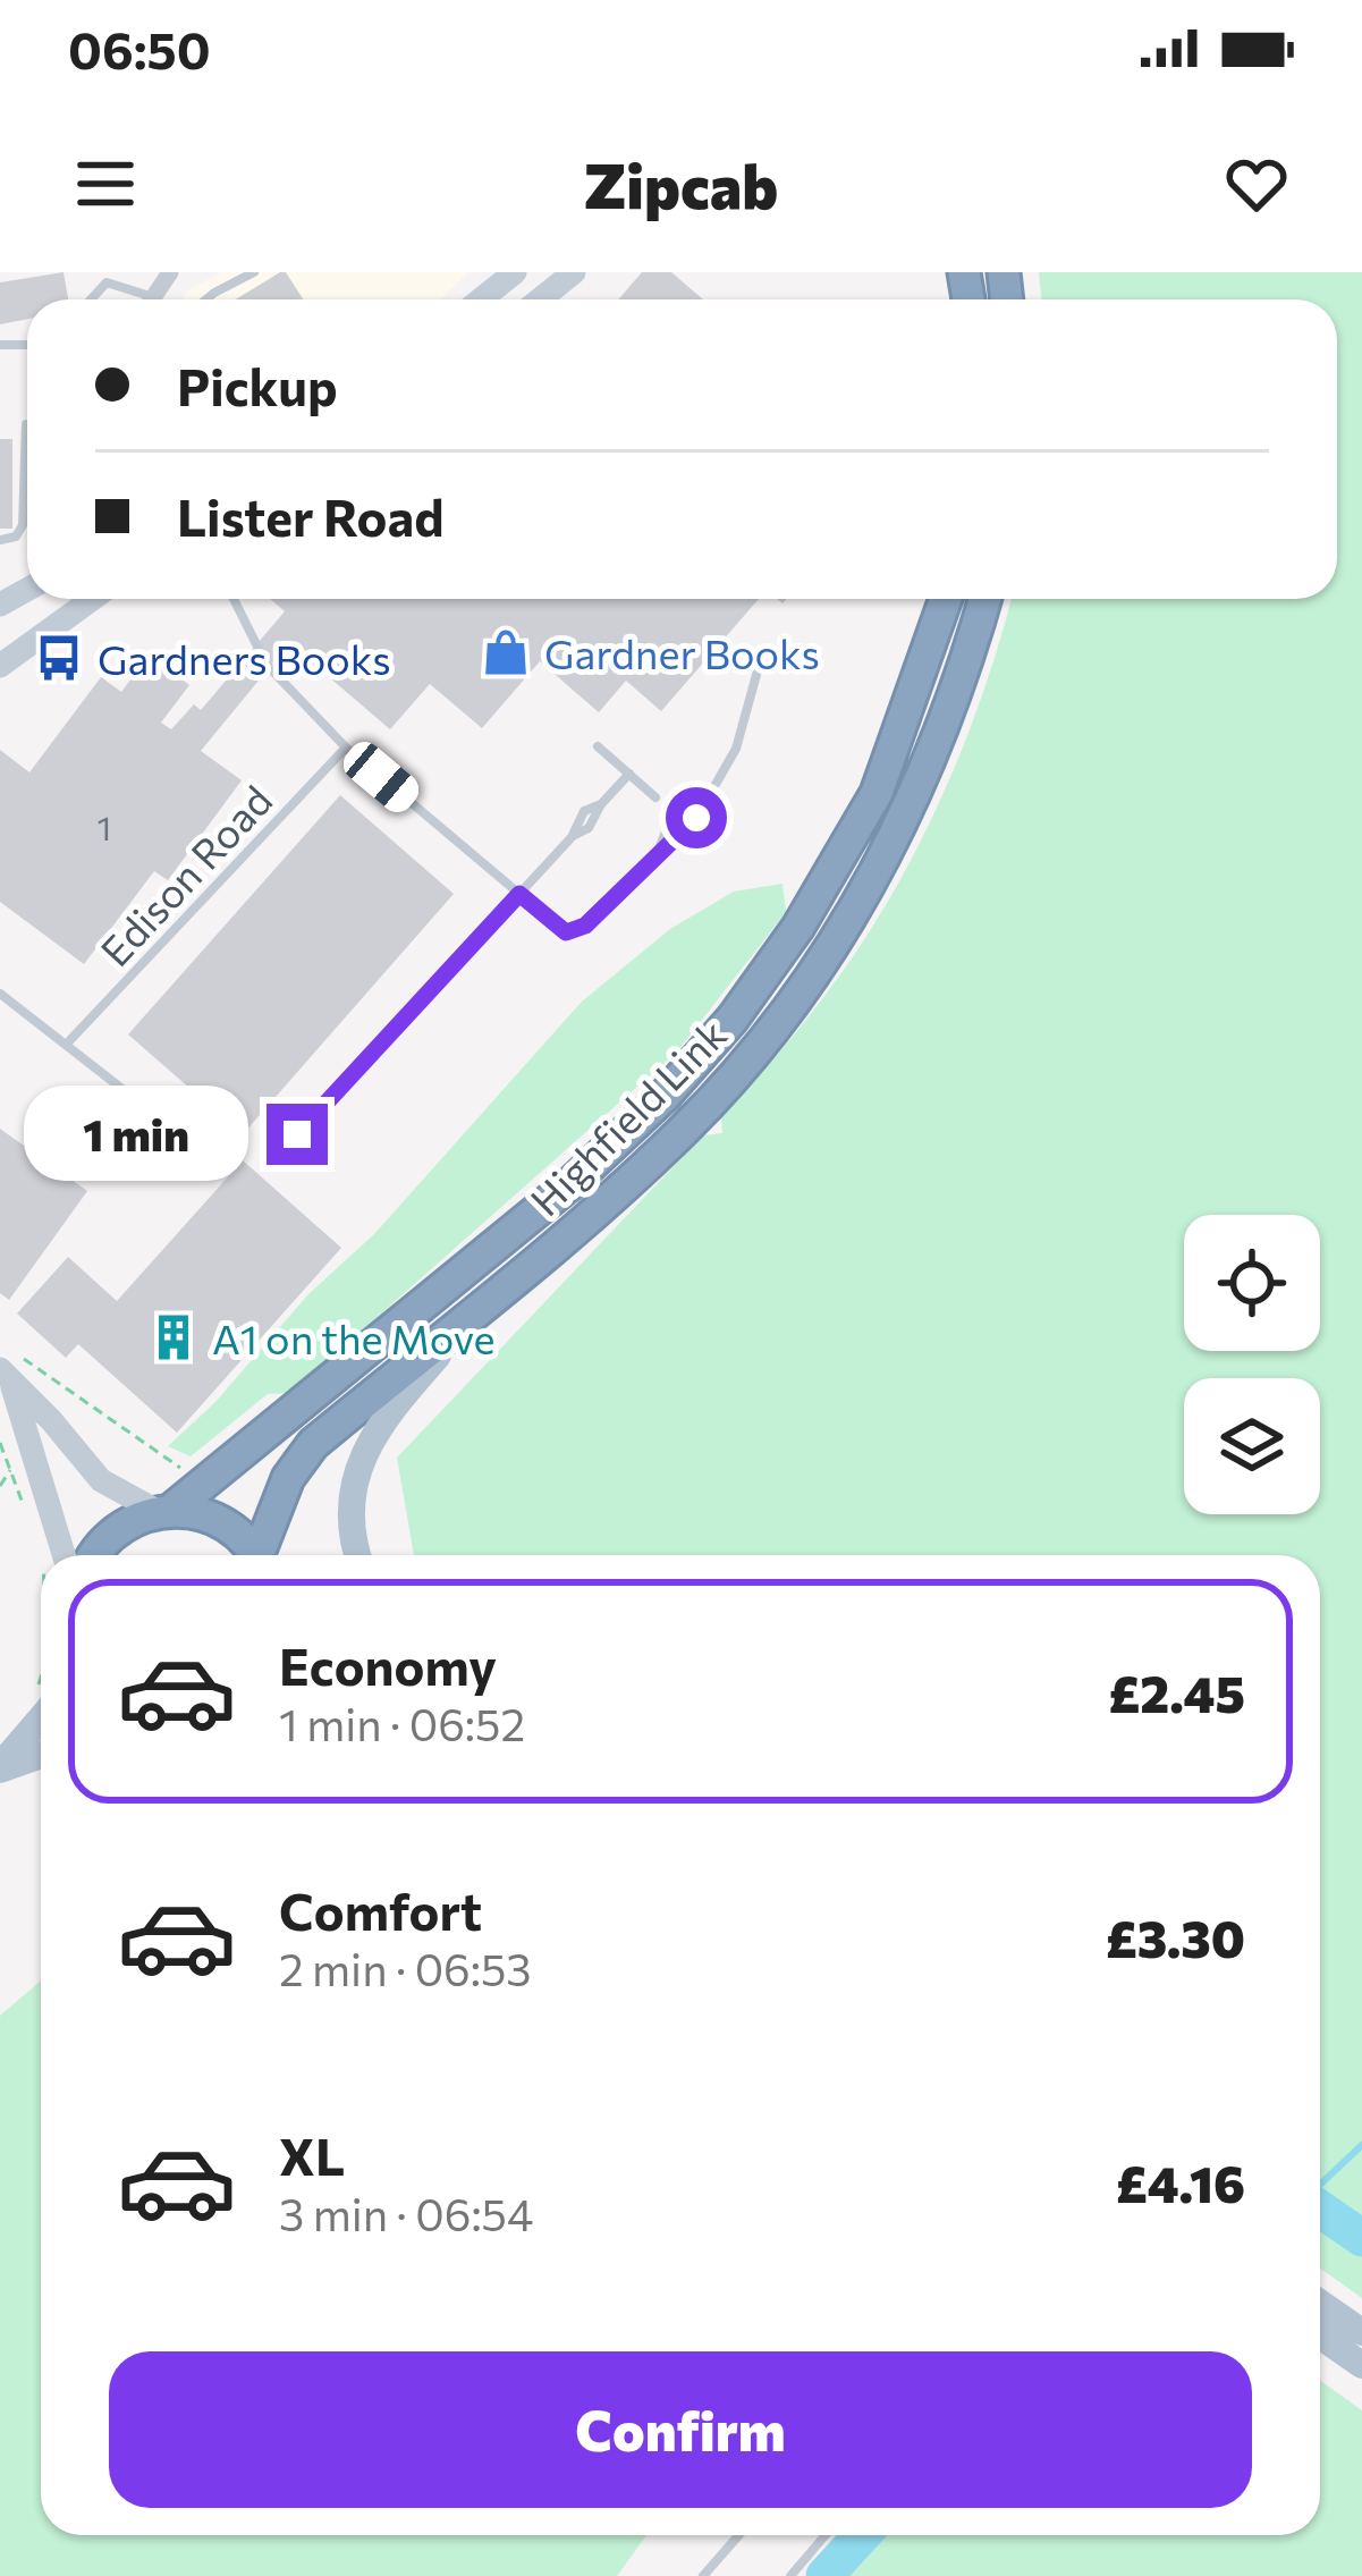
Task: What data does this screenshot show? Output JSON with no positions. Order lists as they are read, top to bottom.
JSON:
{
  "streets": {
    "highway": ["Highfield Link"],
    "lane": ["Edison Road"]
  },
  "places": {
    "shop": ["Gardner Books"],
    "bus stop": ["Gardners Books"],
    "building": ["A1 on the Move"]
  },
  "house_numbers": ["1"],
  "page": {
    "status": "06:50",
    "header": "Zipcab",
    "banner": ["Pickup", "Lister Road"],
    "bubble": "1 min",
    "list": [
      {
        "name": "Economy",
        "note": "1 min · 06:52",
        "value": "£2.45"
      },
      {
        "name": "Comfort",
        "note": "2 min · 06:53",
        "value": "£3.30"
      },
      {
        "name": "XL",
        "note": "3 min · 06:54",
        "value": "£4.16"
      }
    ],
    "buttons": "Confirm"
  }
}
